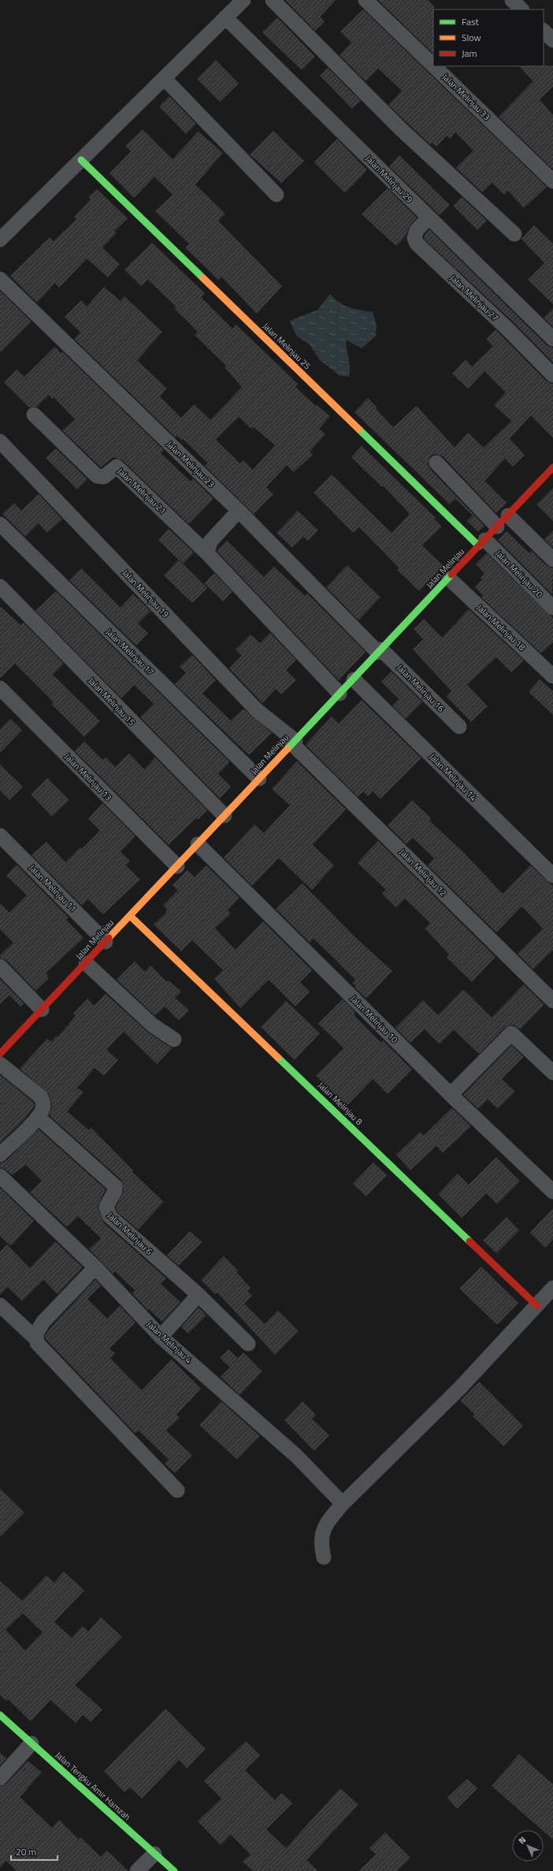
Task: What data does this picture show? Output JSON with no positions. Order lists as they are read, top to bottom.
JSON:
{
  "streets": {
    "street": [
      "Jalan Melinjau 33",
      "Jalan Melinjau 29",
      "Jalan Melinjau 27",
      "Jalan Melinjau 25",
      "Jalan Melinjau 23",
      "Jalan Melinjau 21",
      "Jalan Melinjau",
      "Jalan Melinjau 20",
      "Jalan Melinjau 19",
      "Jalan Melinjau 18",
      "Jalan Melinjau 17",
      "Jalan Melinjau 16",
      "Jalan Melinjau 15",
      "Jalan Melinjau 13",
      "Jalan Melinjau 14",
      "Jalan Melinjau 12",
      "Jalan Melinjau 11",
      "Jalan Melinjau 10",
      "Jalan Melinjau 8",
      "Jalan Melinjau 6",
      "Jalan Melinjau 4",
      "Jalan Tengku Amir Hamzah"
    ]
  },
  "crossings": [
    ["Jalan Melinjau 29", "Jalan Melinjau 27"],
    ["Jalan Melinjau 25", "Jalan Melinjau"],
    ["Jalan Melinjau 25", "Jalan Melinjau 20"],
    ["Jalan Melinjau 23", "Jalan Melinjau"],
    ["Jalan Melinjau 23", "Jalan Melinjau 16"],
    ["Jalan Melinjau 21", "Jalan Melinjau"],
    ["Jalan Melinjau", "Jalan Melinjau 20"],
    ["Jalan Melinjau", "Jalan Melinjau 19"],
    ["Jalan Melinjau", "Jalan Melinjau 18"],
    ["Jalan Melinjau", "Jalan Melinjau 17"],
    ["Jalan Melinjau", "Jalan Melinjau 16"],
    ["Jalan Melinjau", "Jalan Melinjau 15"],
    ["Jalan Melinjau", "Jalan Melinjau 13"],
    ["Jalan Melinjau", "Jalan Melinjau 14"],
    ["Jalan Melinjau", "Jalan Melinjau 12"],
    ["Jalan Melinjau", "Jalan Melinjau 11"],
    ["Jalan Melinjau", "Jalan Melinjau 10"],
    ["Jalan Melinjau", "Jalan Melinjau 8"],
    ["Jalan Melinjau 19", "Jalan Melinjau 12"]
  ],
  "legend": ["Fast", "Slow", "Jam"],
  "scale_bar": "20 m",
  "north": "top left"
}
